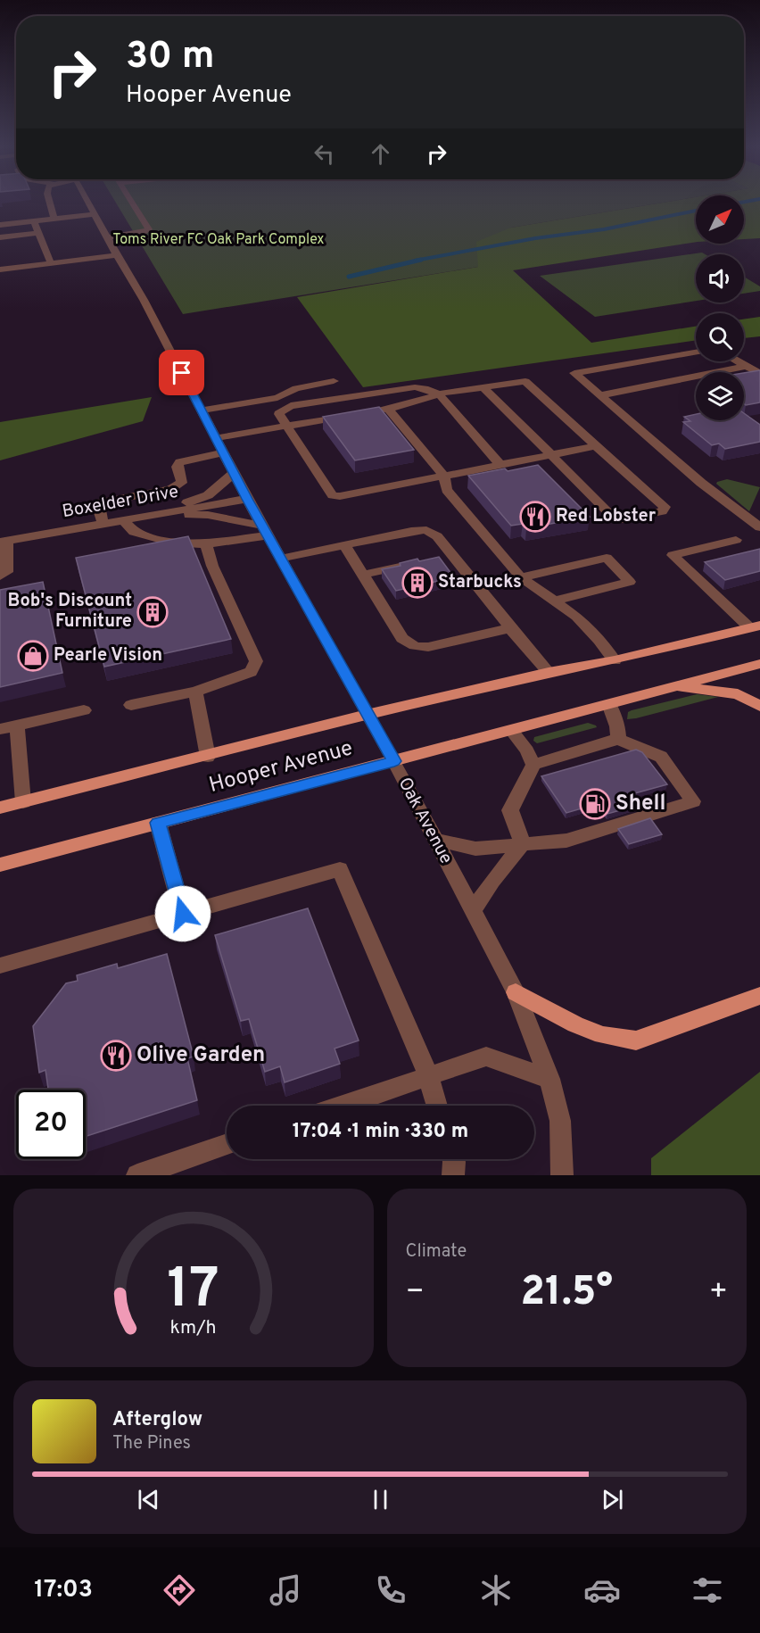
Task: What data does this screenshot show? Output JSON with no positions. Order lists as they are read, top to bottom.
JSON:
{
  "streets": {
    "main road": ["Hooper Avenue"],
    "street": ["Boxelder Drive", "Oak Avenue"]
  },
  "crossings": [
    ["Boxelder Drive", "Oak Avenue"],
    ["Hooper Avenue", "Oak Avenue"]
  ],
  "parks": ["Toms River FC Oak Park Complex"],
  "places": {
    "restaurant": ["Red Lobster", "Olive Garden"],
    "building": ["Starbucks", "Bob's Discount Furniture"],
    "shop": ["Pearle Vision"],
    "fuel station": ["Shell"]
  },
  "north": "top right",
  "page": {
    "turn": ["30 m", "Hooper Avenue"],
    "limit": "20",
    "trip": "17:04 · 1 min · 330 m",
    "tile": "Climate",
    "heat": ["−", "21.5°", "+"],
    "song": ["Afterglow", "The Pines"],
    "tabs": "17:03",
    "gauge": ["17", "km/h"]
  }
}
